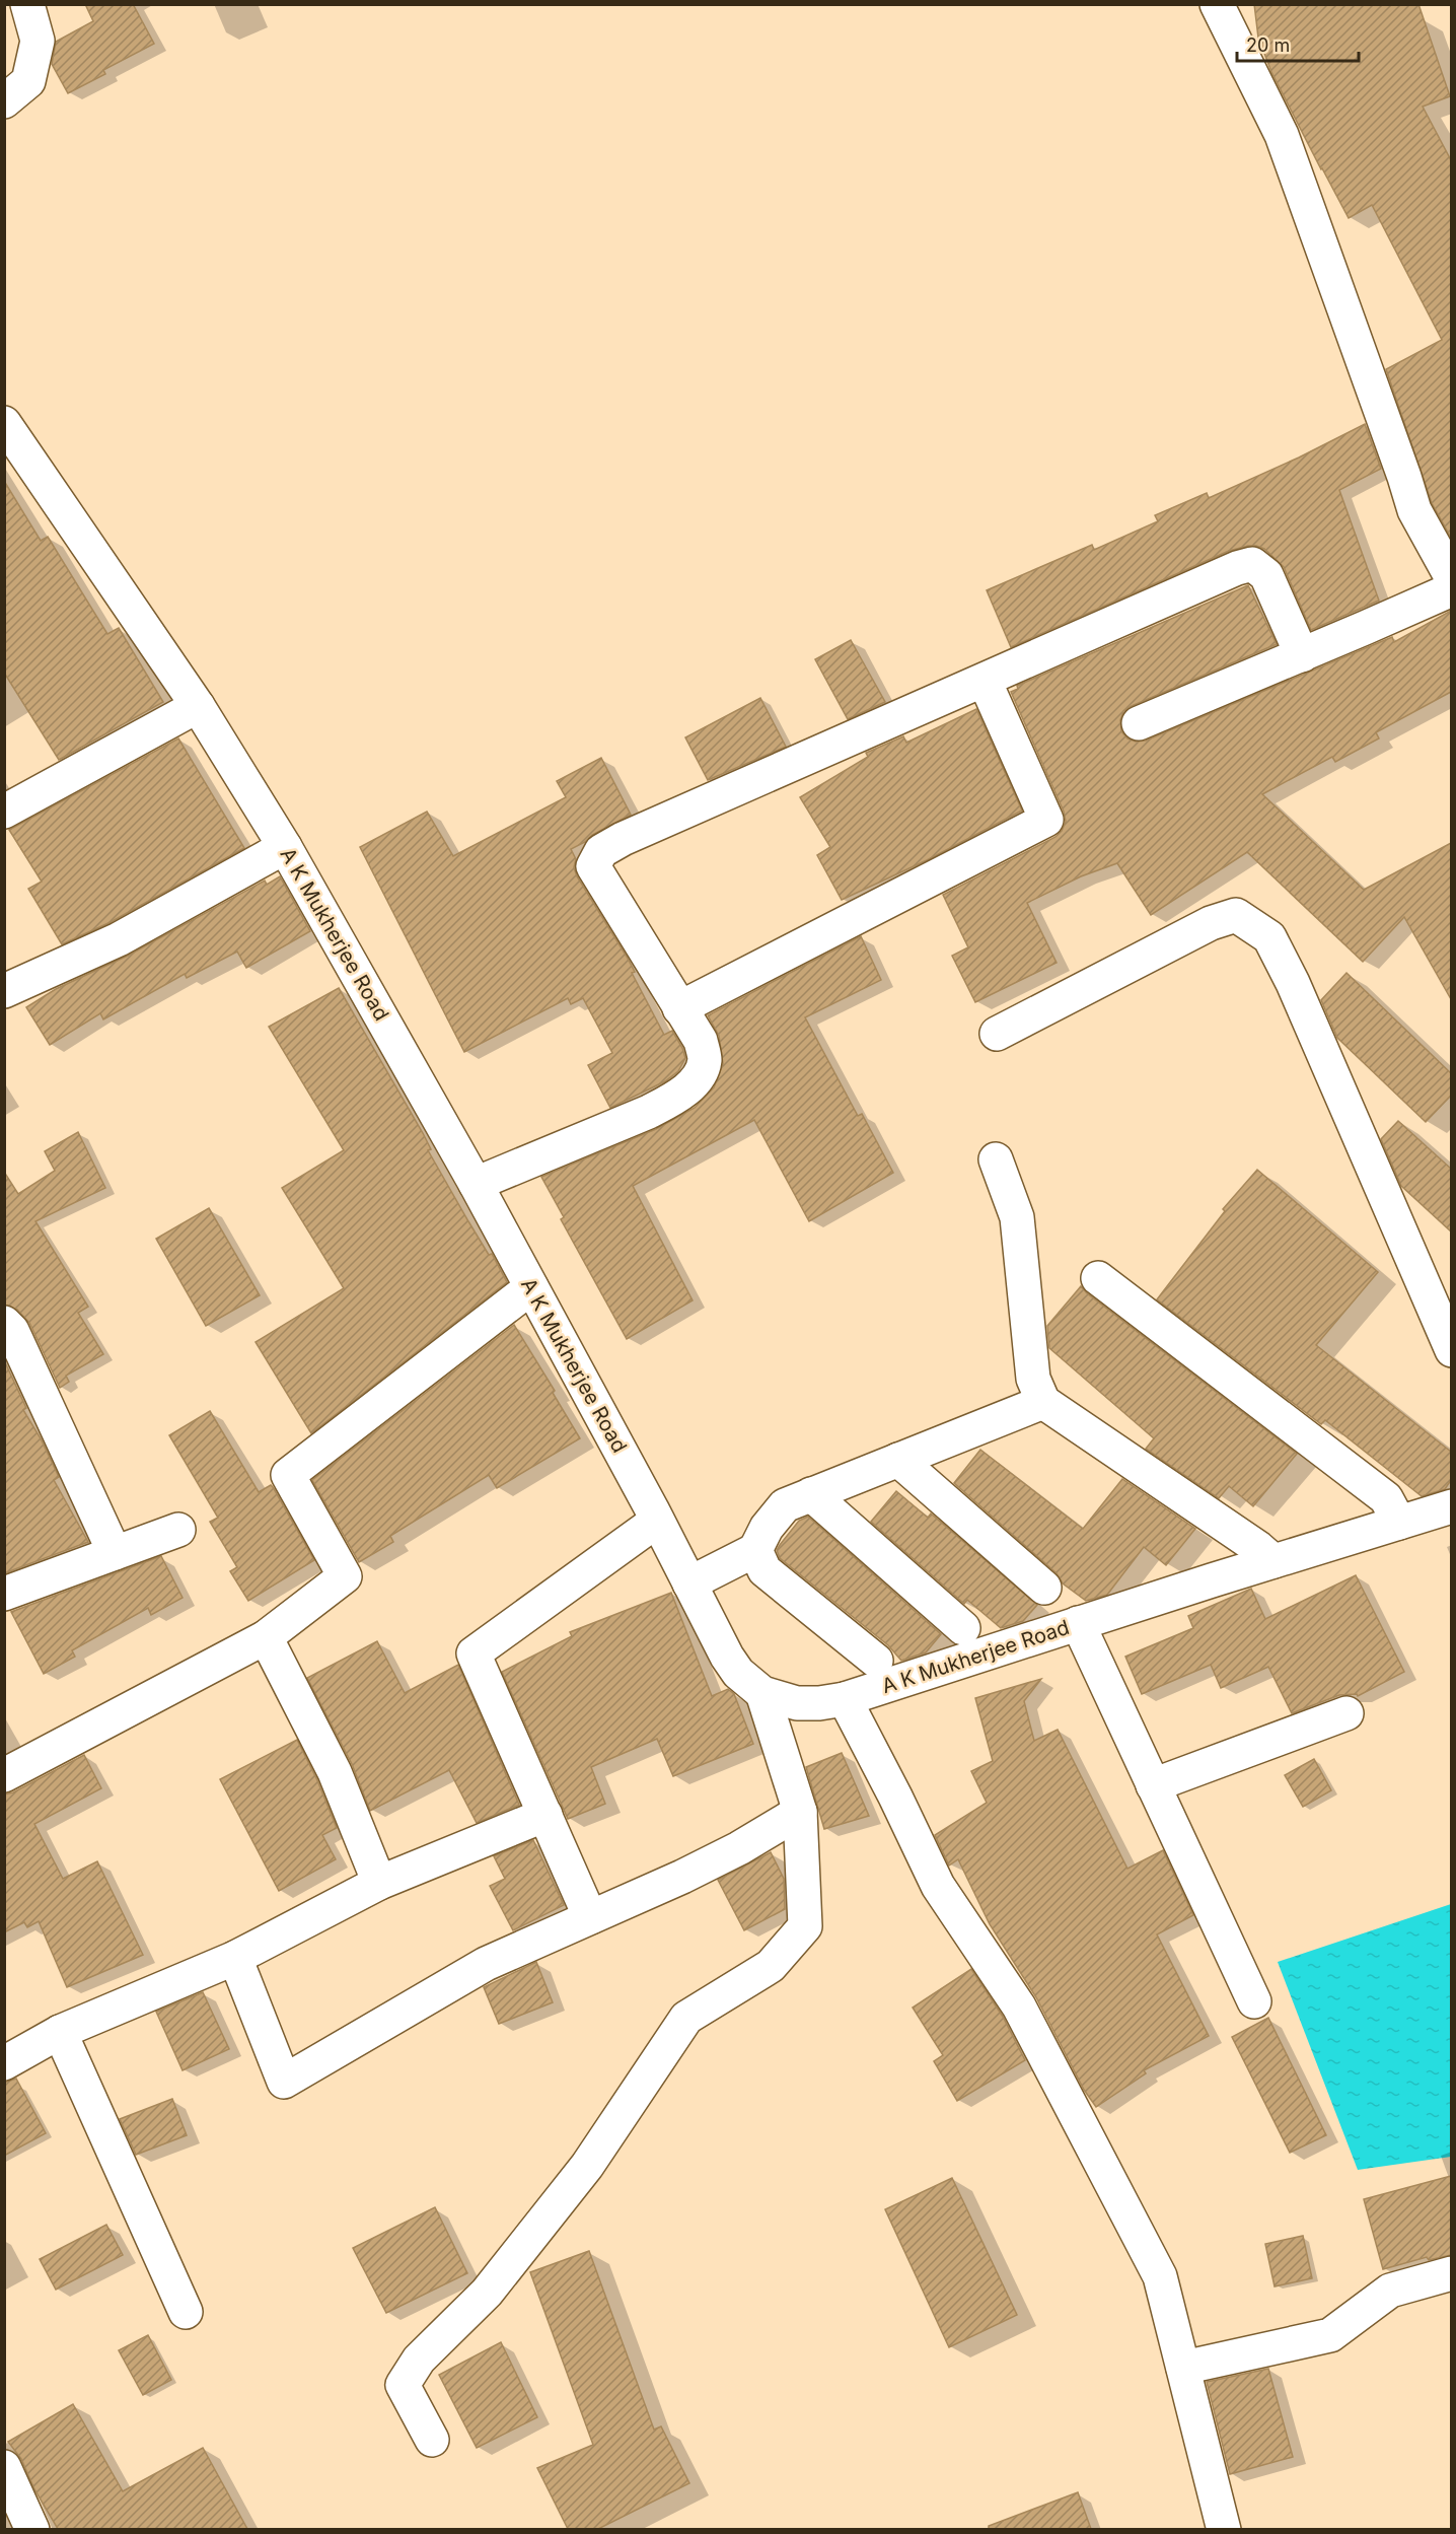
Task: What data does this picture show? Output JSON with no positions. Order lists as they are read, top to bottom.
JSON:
{
  "streets": {
    "street": ["A K Mukherjee Road"]
  },
  "scale_bar": "20 m"
}
